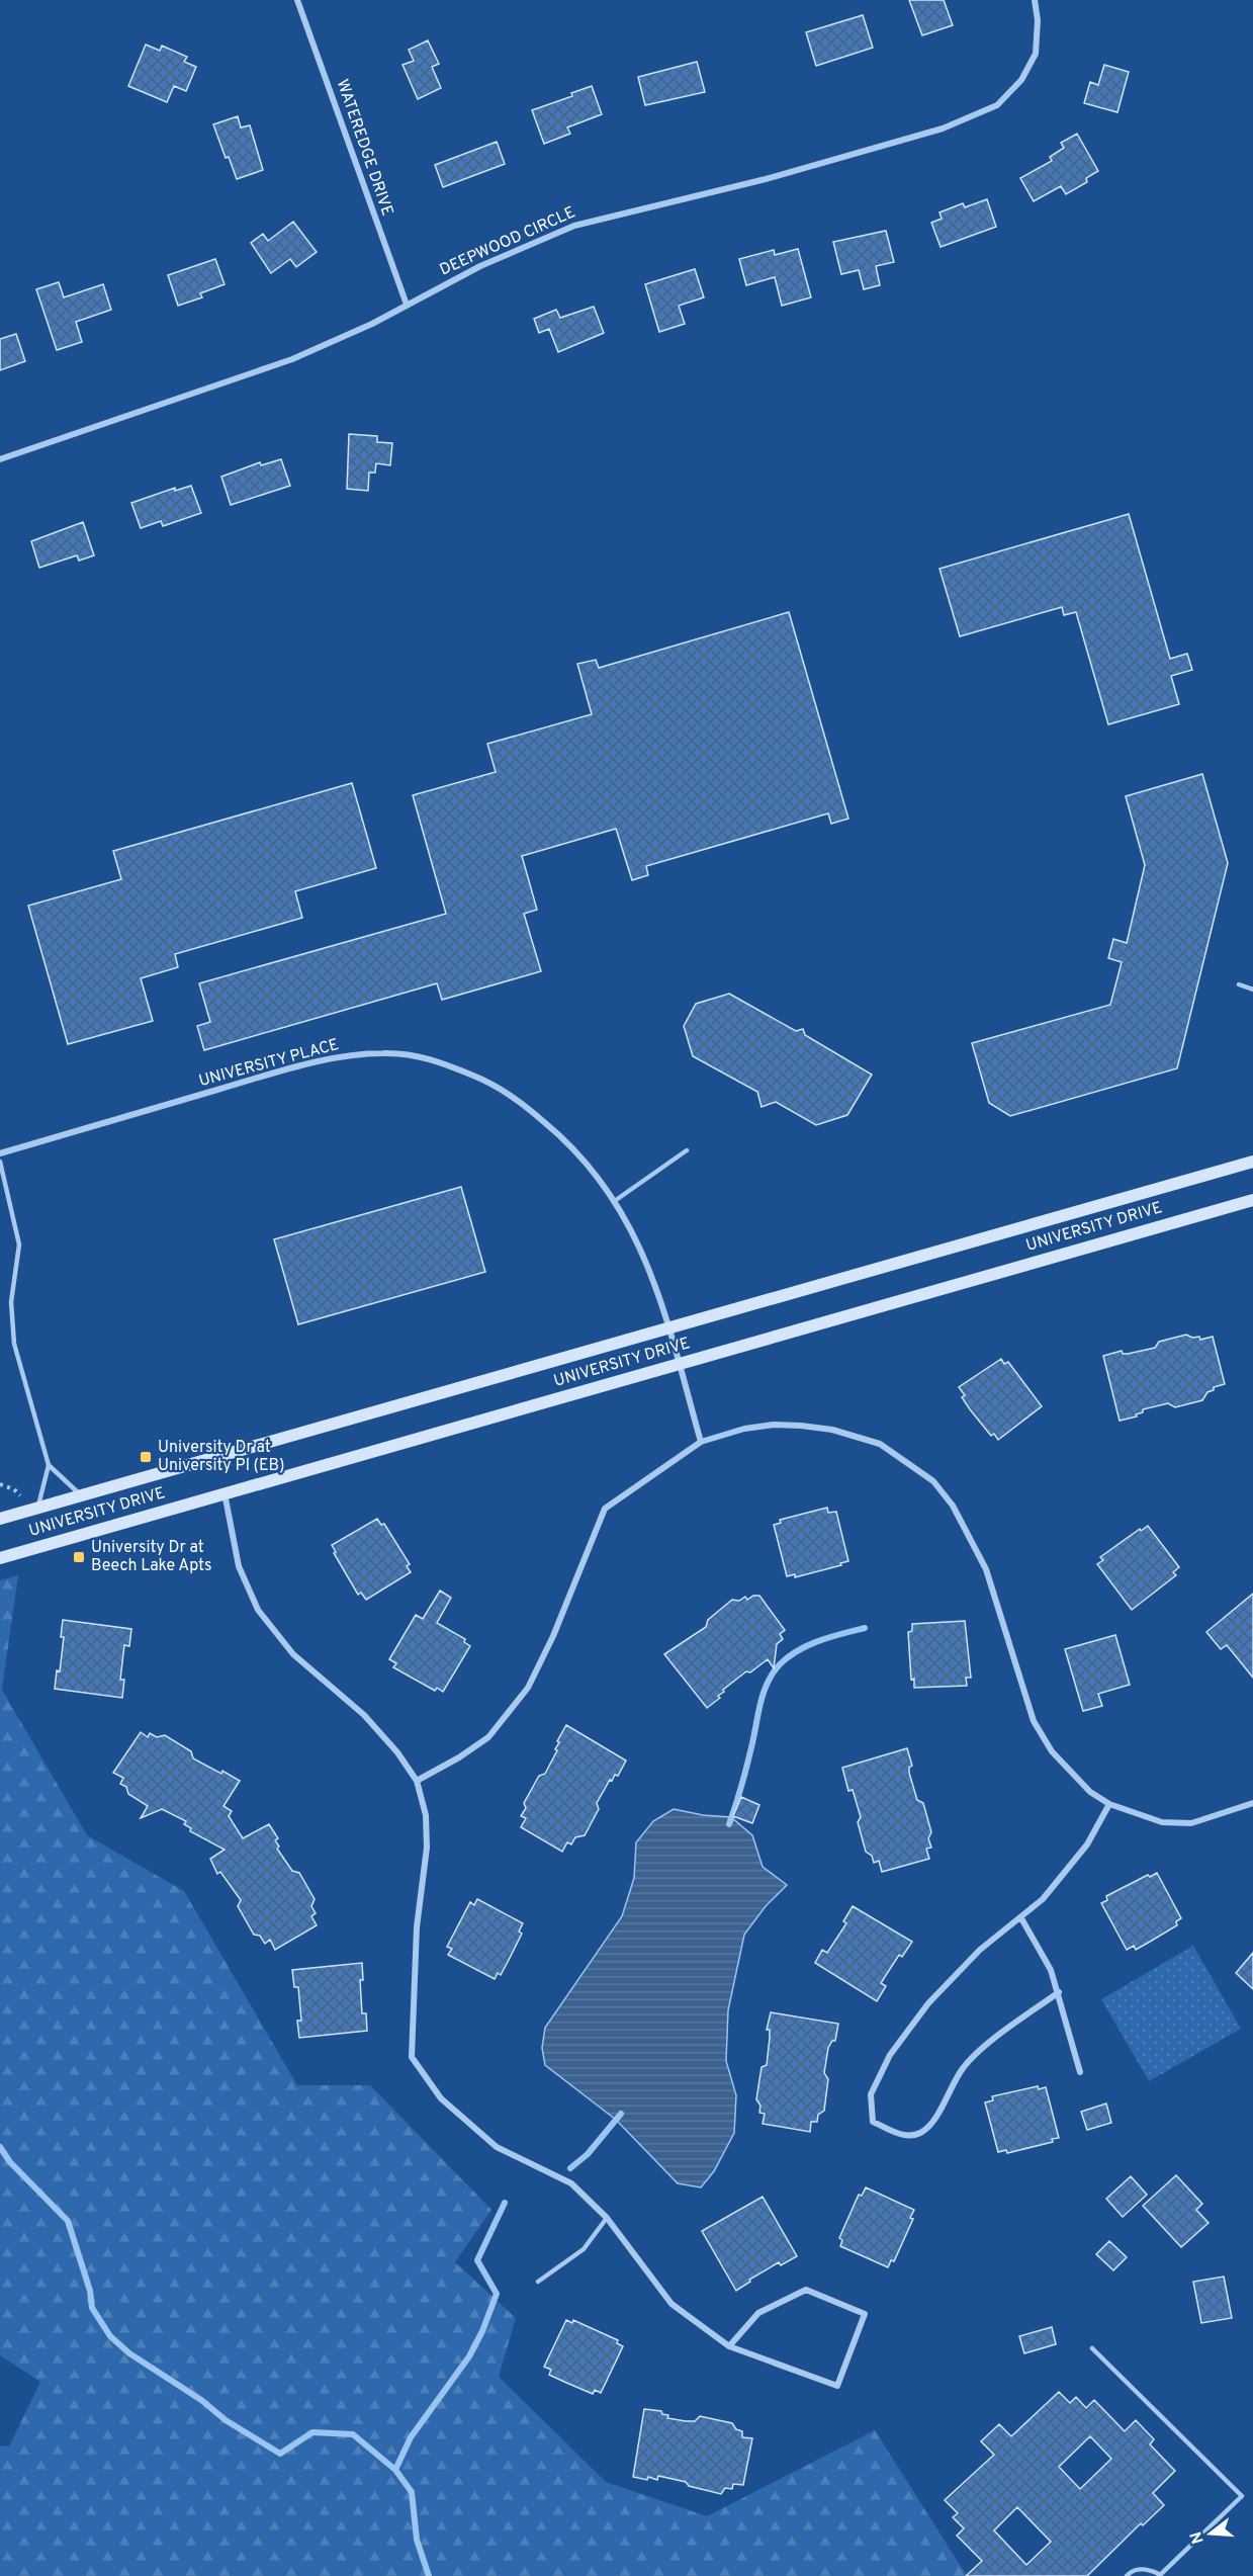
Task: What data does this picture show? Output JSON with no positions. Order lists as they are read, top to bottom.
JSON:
{
  "streets": {
    "main road": ["UNIVERSITY DRIVE"],
    "street": ["WATEREDGE DRIVE", "DEEPWOOD CIRCLE", "UNIVERSITY PLACE"]
  },
  "crossings": [
    ["WATEREDGE DRIVE", "DEEPWOOD CIRCLE"],
    ["UNIVERSITY PLACE", "UNIVERSITY DRIVE"]
  ],
  "places": {
    "transit": ["University Dr at University Pl (EB)", "University Dr at Beech Lake Apts"]
  },
  "north": "left"
}
